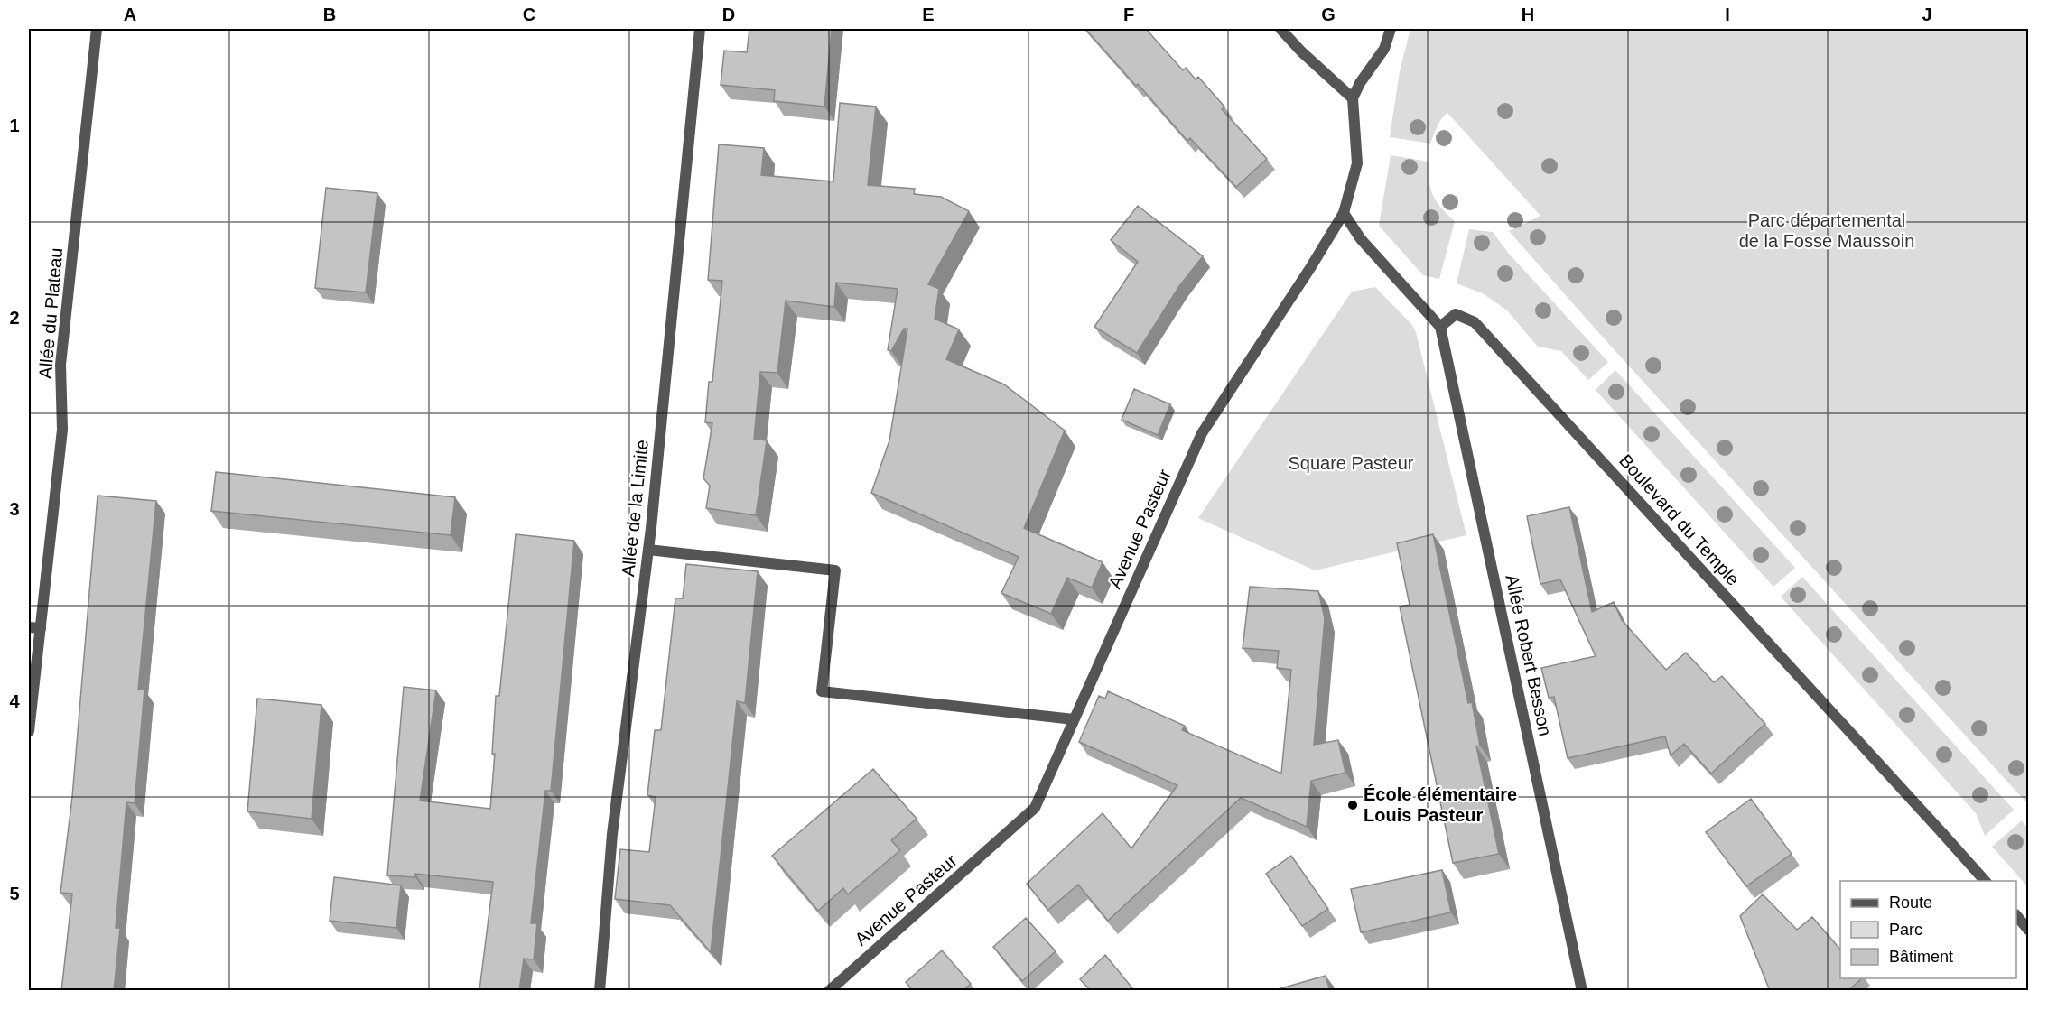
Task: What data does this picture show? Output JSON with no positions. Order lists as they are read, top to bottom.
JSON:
{
  "streets": {
    "street": [
      "Allée du Plateau",
      "Allée de la Limite",
      "Boulevard du Temple",
      "Avenue Pasteur",
      "Allée Robert Besson"
    ]
  },
  "crossings": [
    ["Boulevard du Temple", "Allée Robert Besson"]
  ],
  "parks": ["Parc départemental de la Fosse Maussoin", "Square Pasteur"],
  "places": ["École élémentaire Louis Pasteur"],
  "legend": ["Route", "Parc", "Bâtiment"],
  "grid": {
    "columns": [
      "A",
      "B",
      "C",
      "D",
      "E",
      "F",
      "G",
      "H",
      "I",
      "J"
    ],
    "rows": [
      "1",
      "2",
      "3",
      "4",
      "5"
    ]
  }
}
